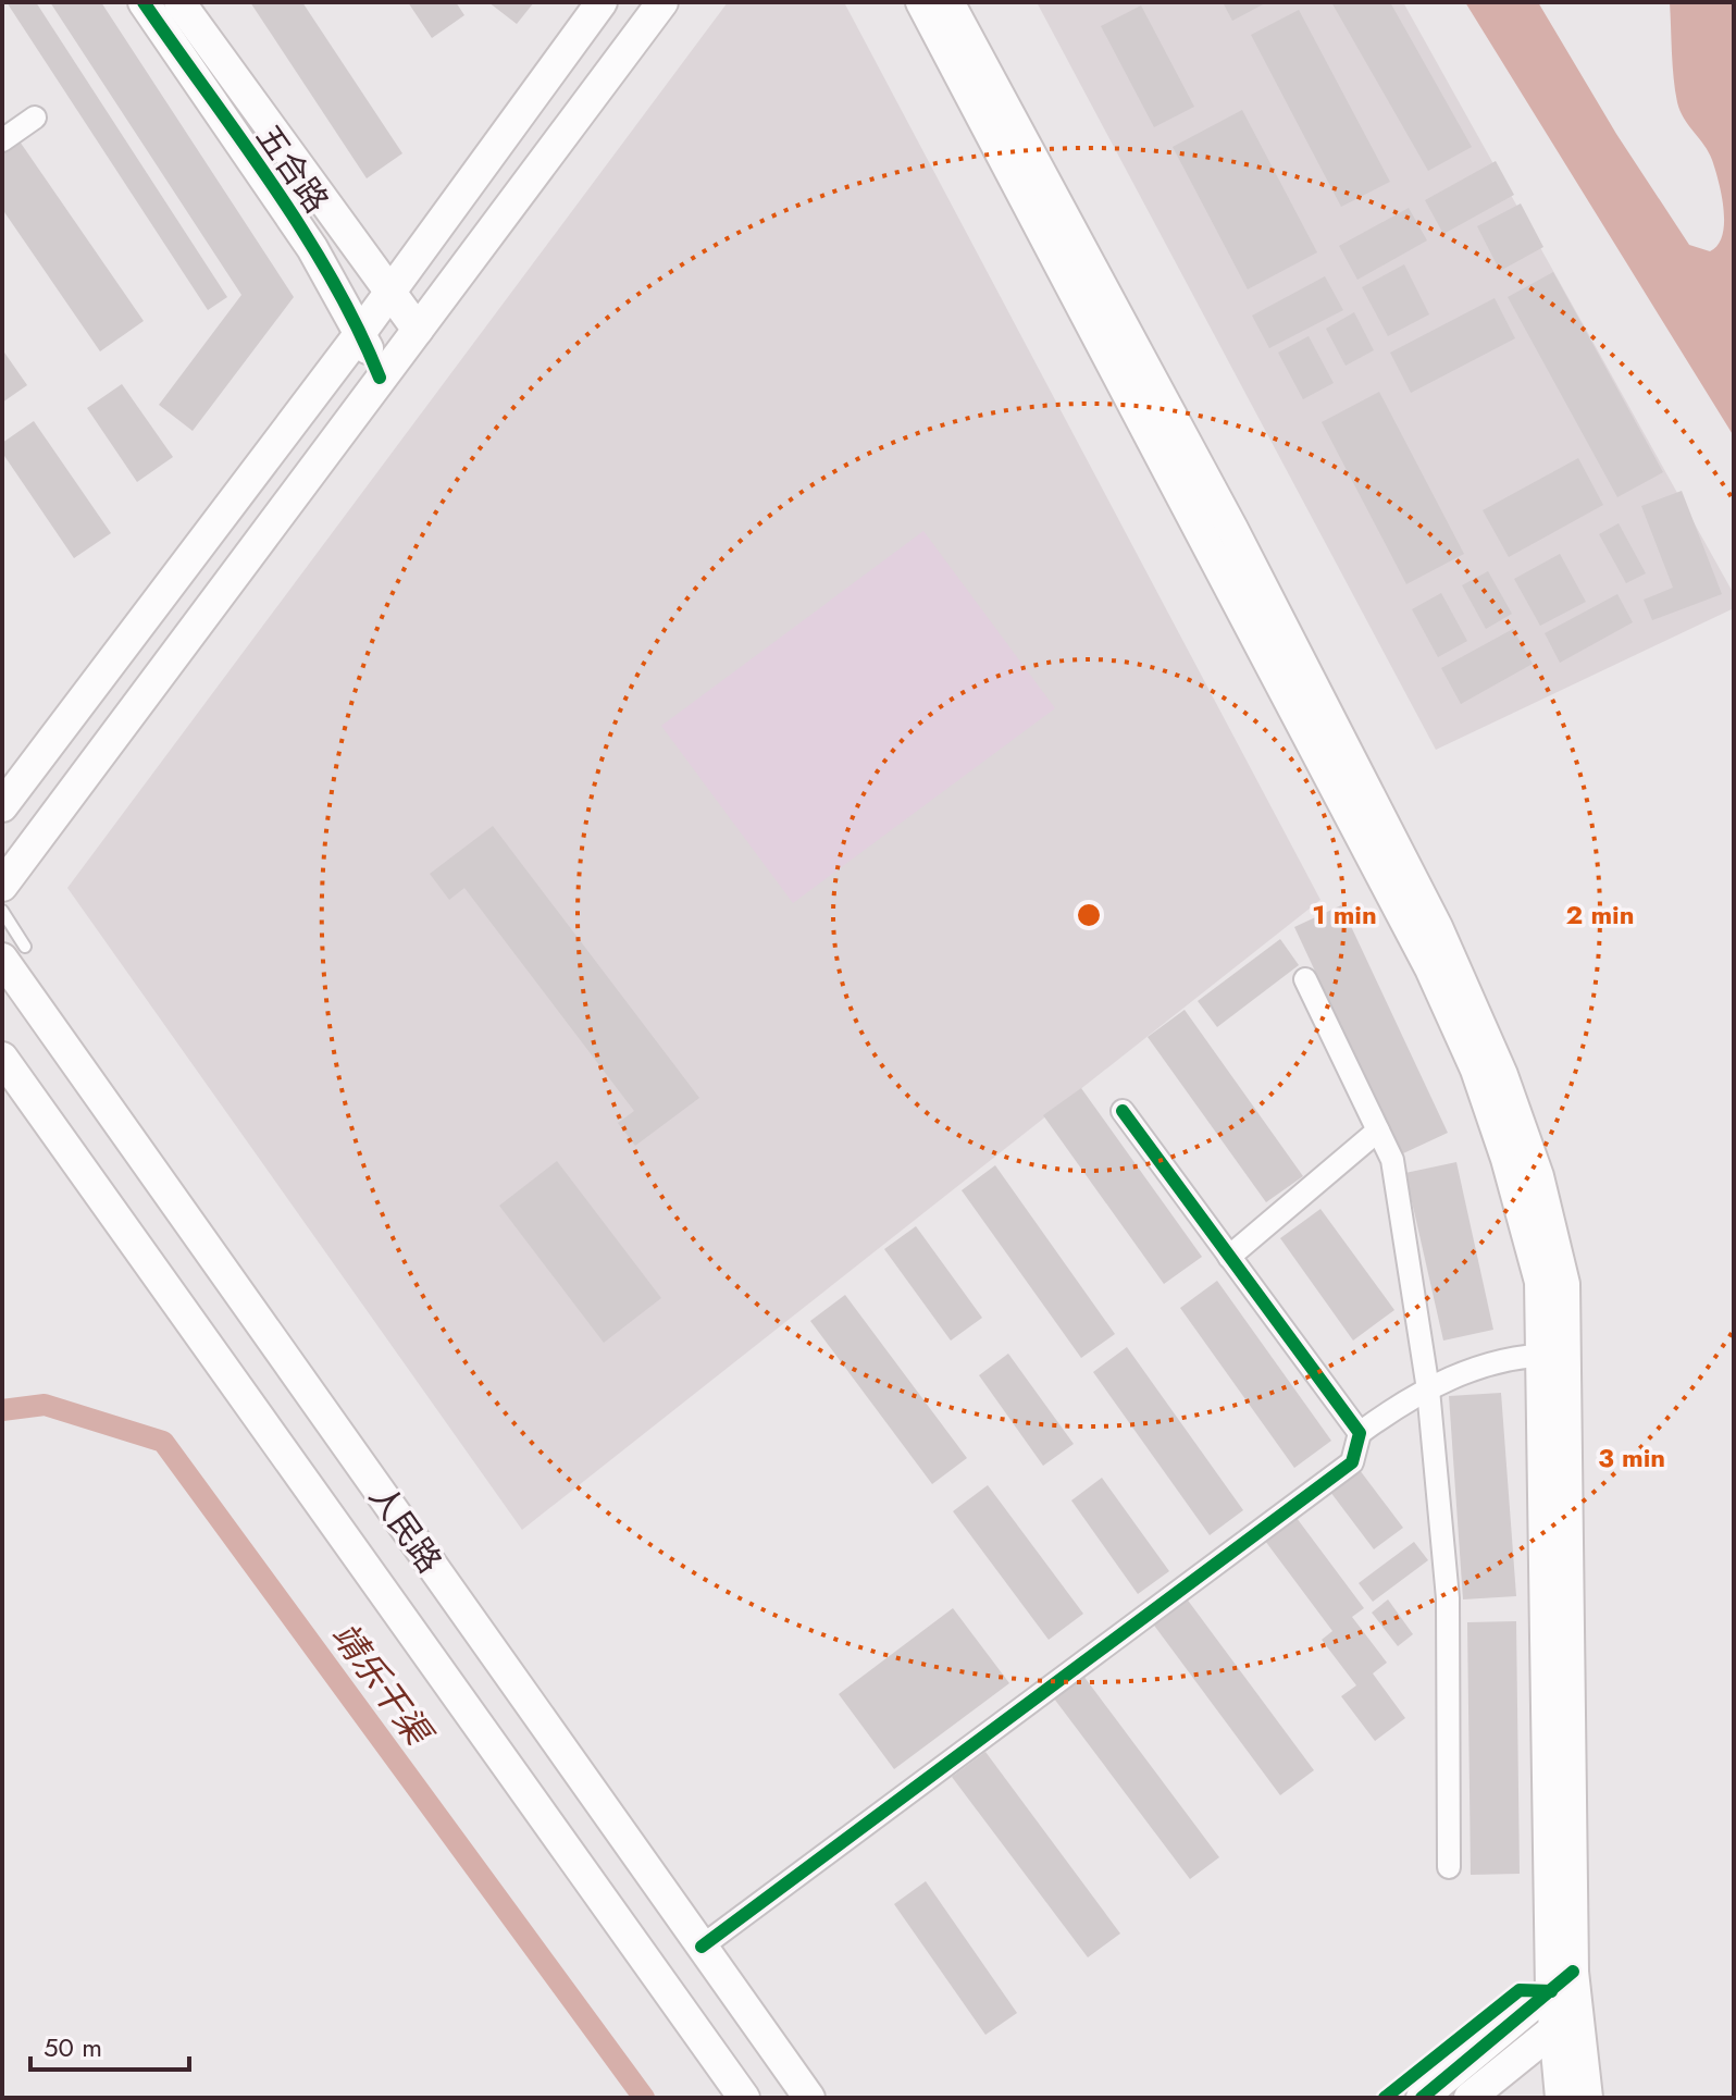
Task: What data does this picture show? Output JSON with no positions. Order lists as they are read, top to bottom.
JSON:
{
  "streets": {
    "main road": ["五合路", "人民路"]
  },
  "water": ["靖乐干渠"],
  "scale_bar": "50 m",
  "rings": ["1 min", "2 min", "3 min"]
}
